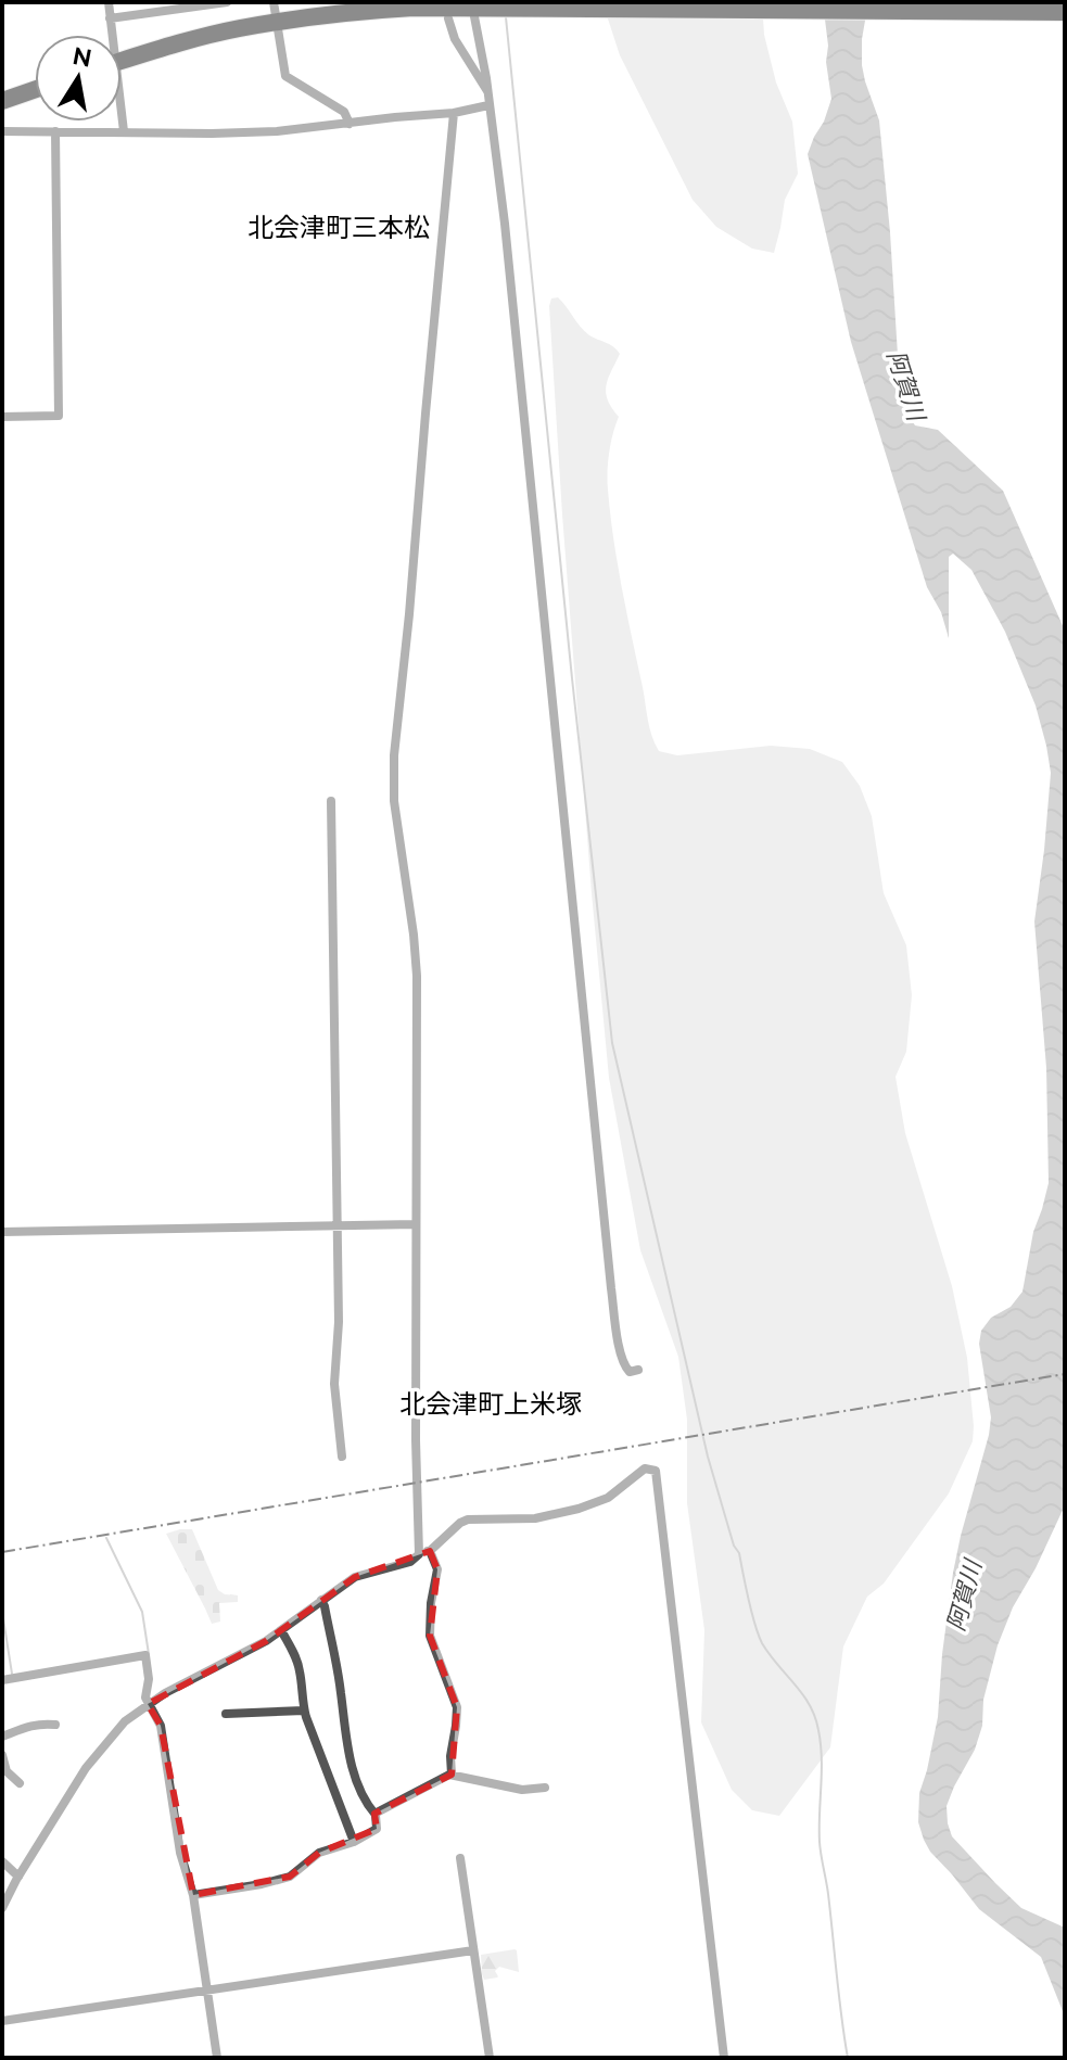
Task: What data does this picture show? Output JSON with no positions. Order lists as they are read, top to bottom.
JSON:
{
  "districts": ["北会津町三本松", "北会津町上米塚"],
  "water": ["阿賀川"],
  "north": "top"
}
